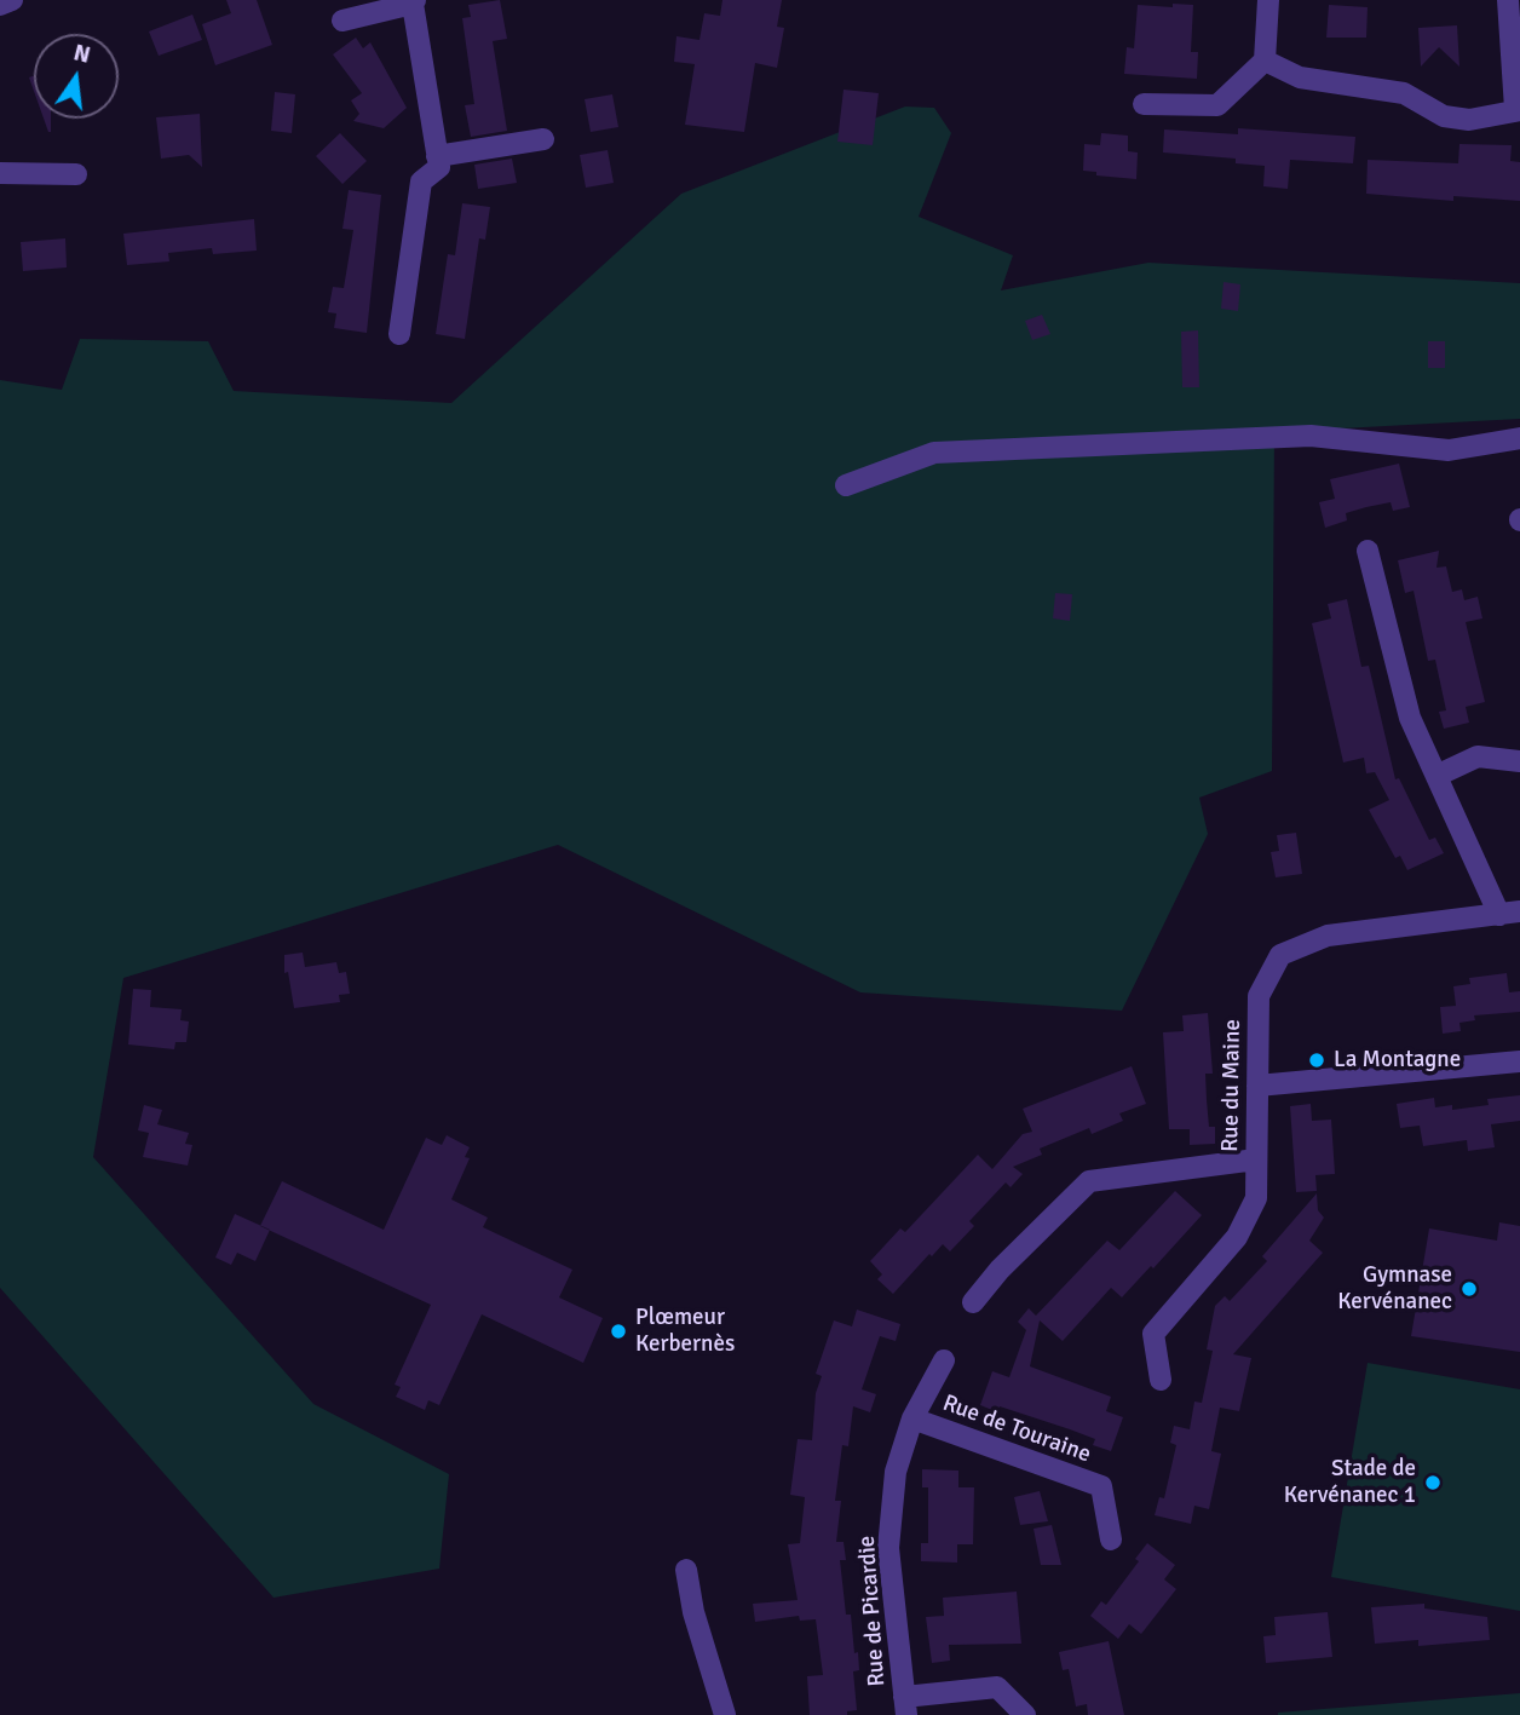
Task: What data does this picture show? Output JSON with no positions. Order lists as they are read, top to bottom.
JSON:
{
  "streets": {
    "street": ["Rue du Maine", "Rue de Touraine", "Rue de Picardie"]
  },
  "crossings": [
    ["Rue de Touraine", "Rue de Picardie"]
  ],
  "places": [
    "La Montagne",
    "Gymnase Kervénanec",
    "Plœmeur Kerbernès",
    "Stade de Kervénanec 1"
  ],
  "north": "top"
}
